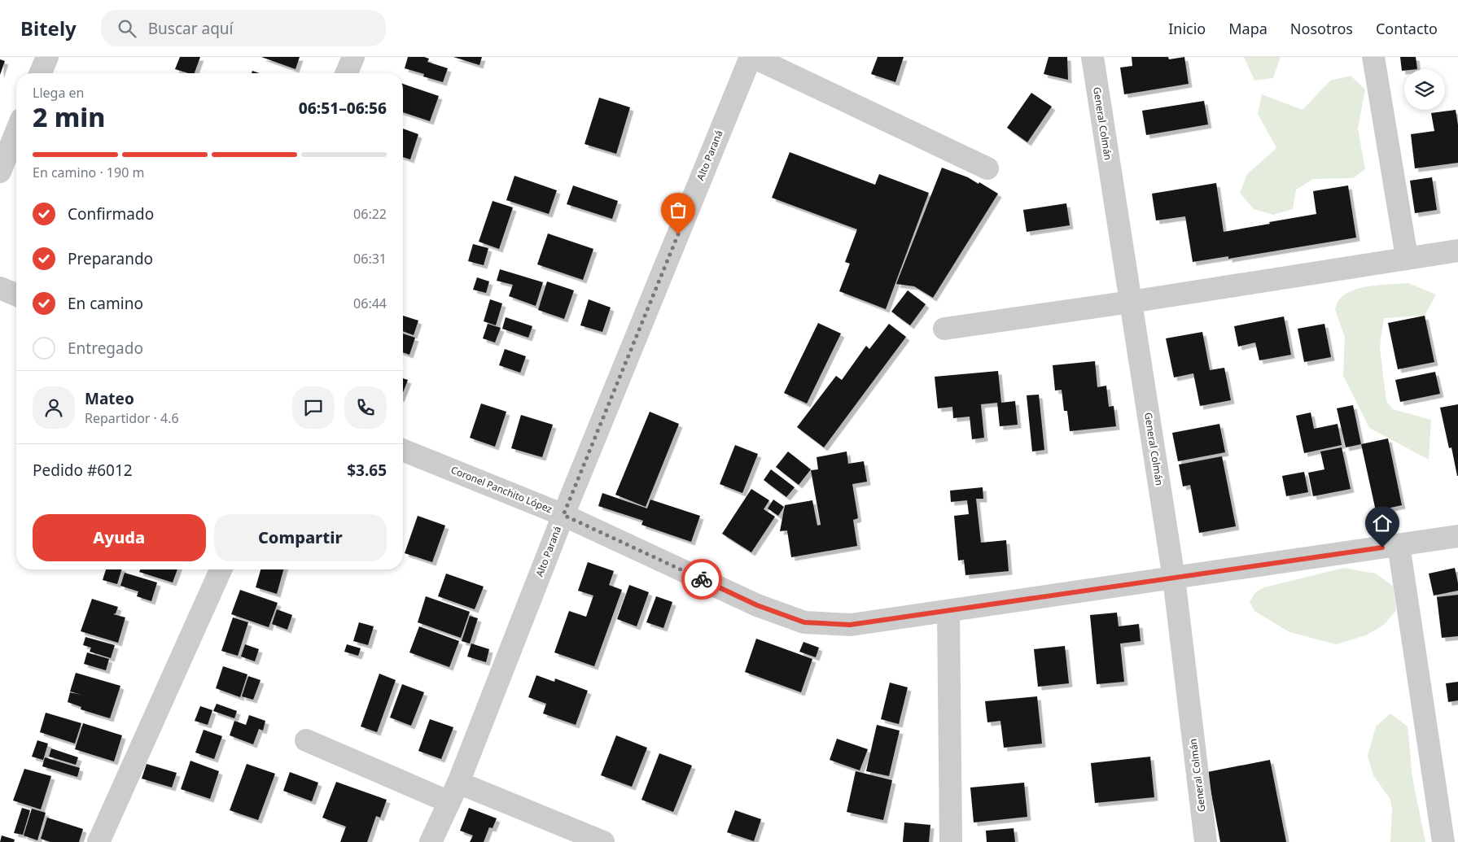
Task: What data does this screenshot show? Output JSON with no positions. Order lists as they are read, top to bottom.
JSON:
{
  "streets": {
    "street": ["General Colmán", "Alto Paraná", "Coronel Panchito López"]
  },
  "crossings": [
    ["General Colmán", "Coronel Panchito López"],
    ["Alto Paraná", "Coronel Panchito López"]
  ],
  "page": {
    "header": "Bitely",
    "search": "Buscar aquí",
    "nav": [
      "Inicio",
      "Mapa",
      "Nosotros",
      "Contacto"
    ],
    "heading": ["2 min", "Llega en", "06:51–06:56"],
    "panel": [
      "Mateo",
      "Repartidor · 4.6",
      "Pedido #6012",
      "$3.65"
    ],
    "bar": "En camino · 190 m",
    "list": [
      ["Confirmado", "06:22"],
      ["Preparando", "06:31"],
      ["En camino", "06:44"],
      "Entregado"
    ],
    "buttons": ["Ayuda", "Compartir"]
  }
}
